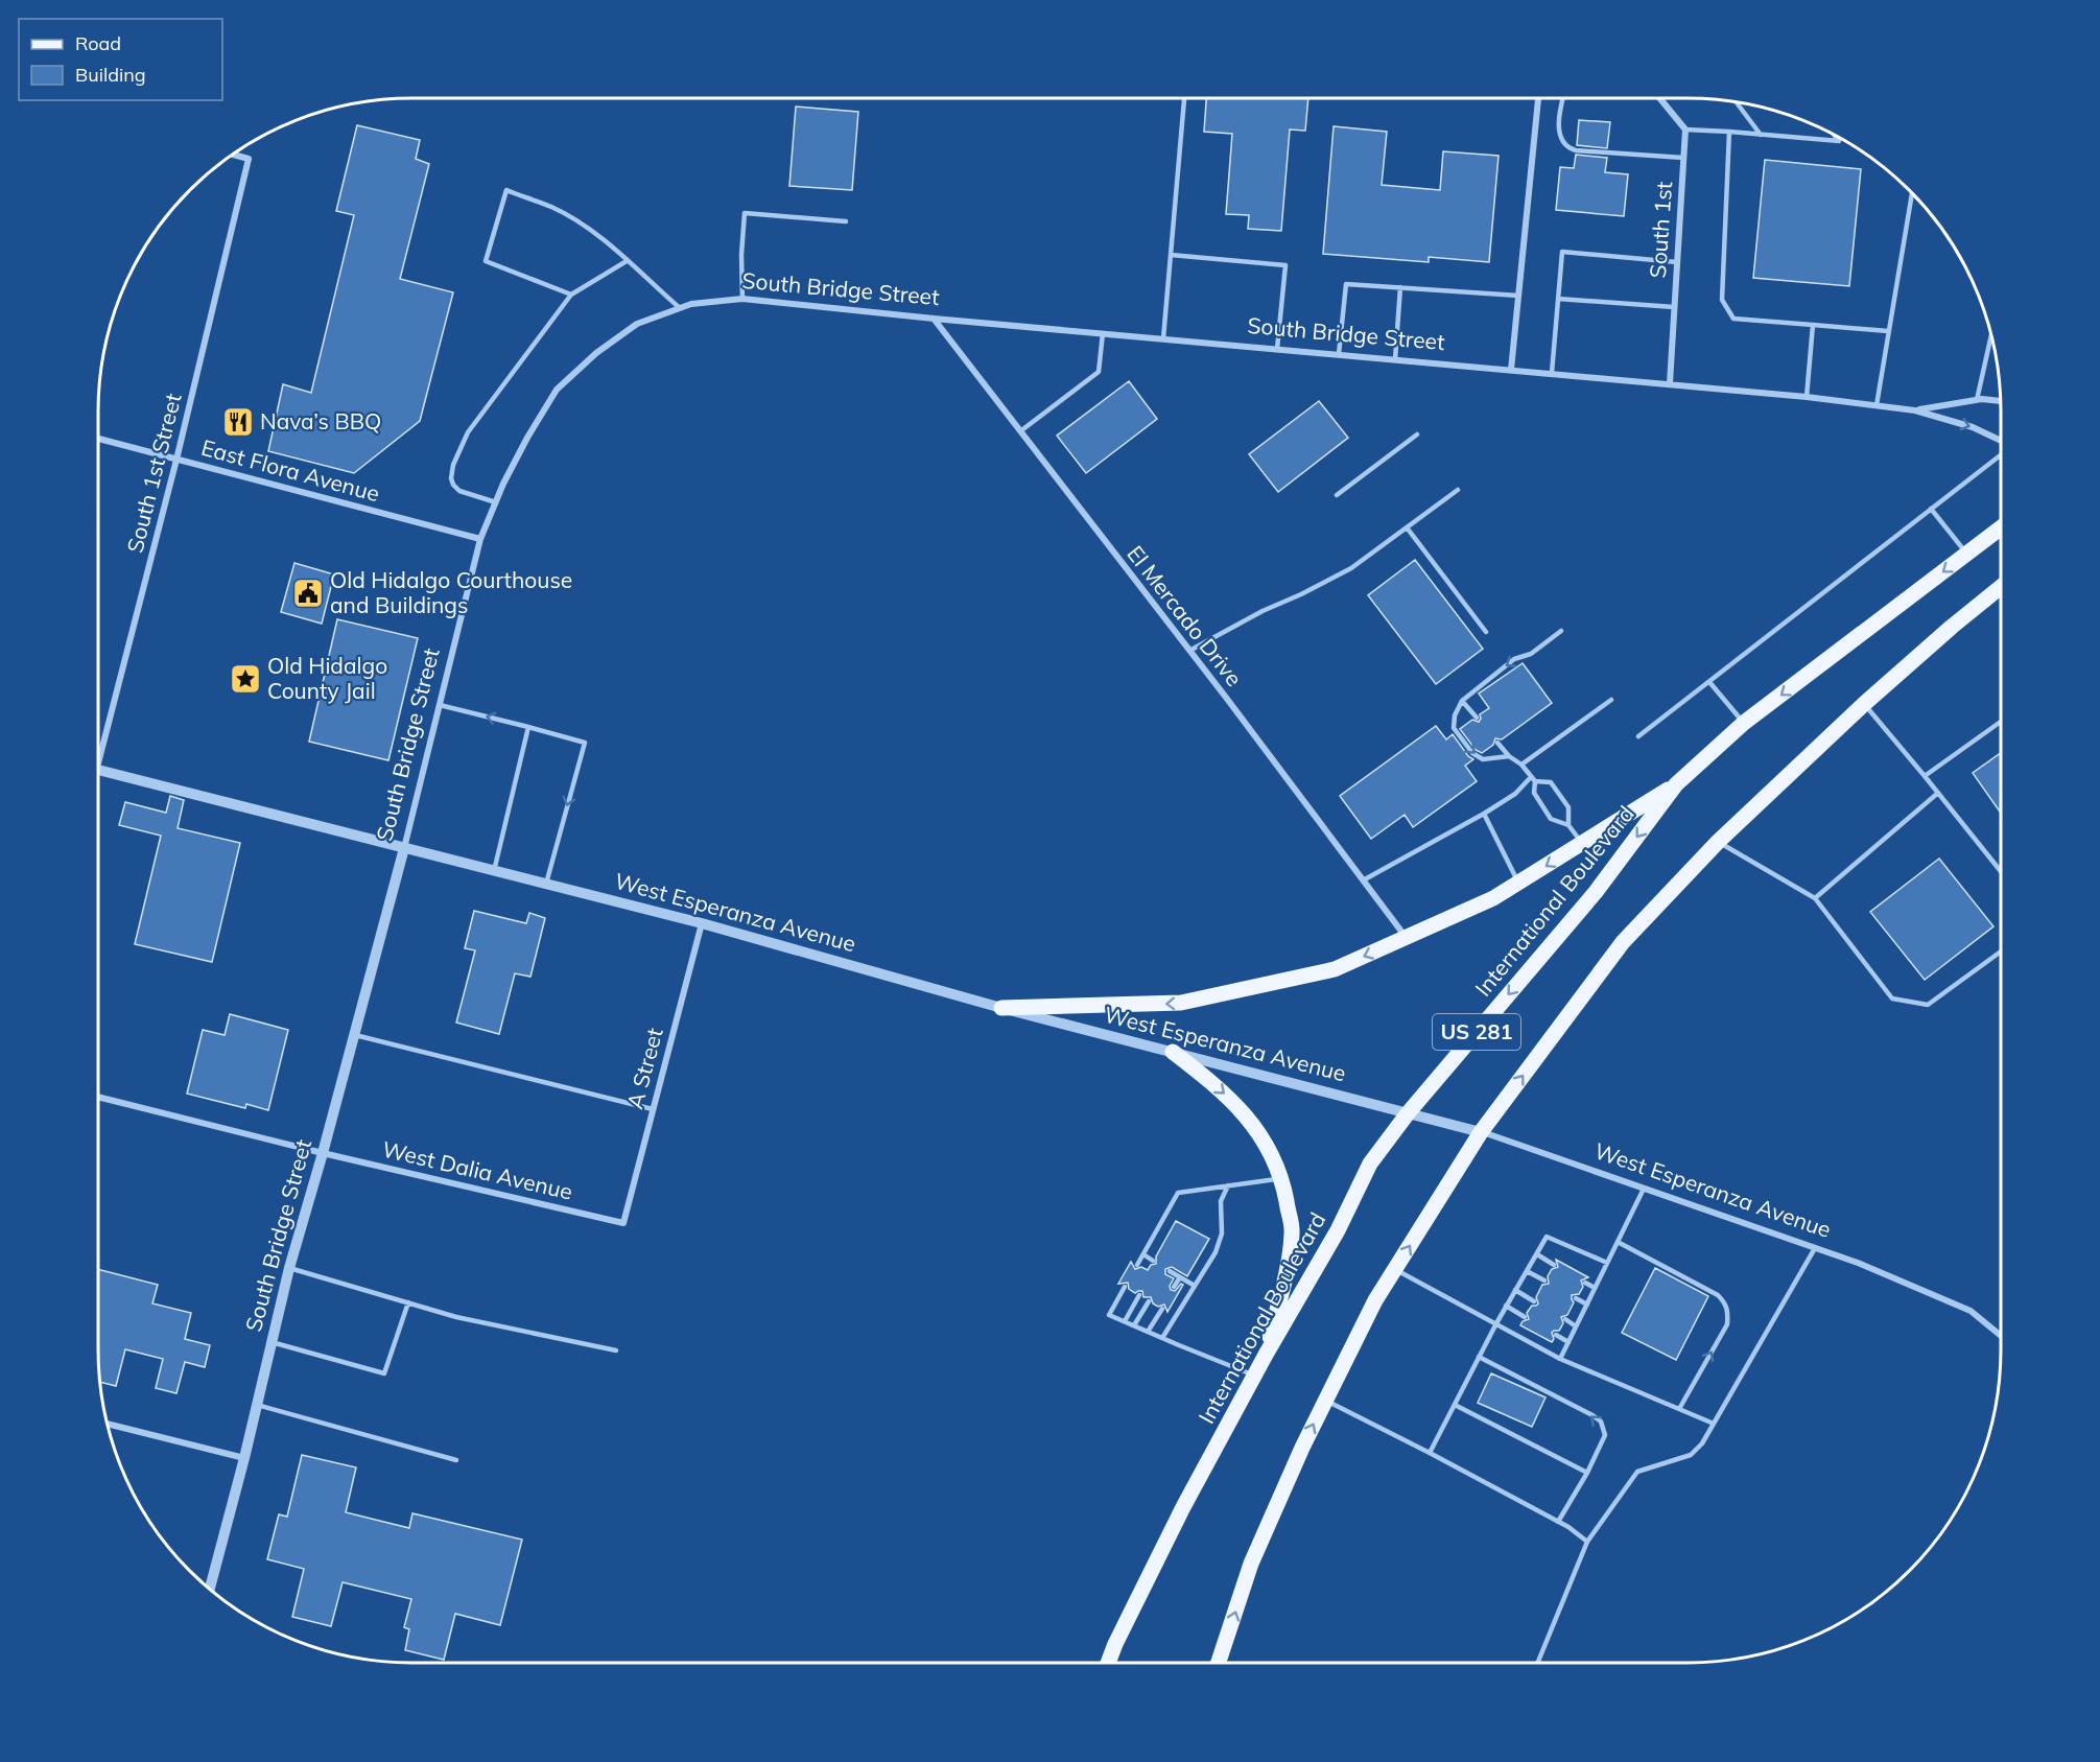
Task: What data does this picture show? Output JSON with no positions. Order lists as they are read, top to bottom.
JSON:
{
  "streets": {
    "main road": ["International Boulevard", "US 281"],
    "street": [
      "South 1st",
      "South Bridge Street",
      "East Flora Avenue",
      "South 1st Street",
      "El Mercado Drive",
      "West Esperanza Avenue",
      "A Street",
      "West Dalia Avenue"
    ]
  },
  "crossings": [
    ["South 1st", "South Bridge Street"],
    ["South Bridge Street", "East Flora Avenue"],
    ["South Bridge Street", "El Mercado Drive"],
    ["South Bridge Street", "West Esperanza Avenue"],
    ["South Bridge Street", "West Dalia Avenue"],
    ["East Flora Avenue", "South 1st Street"],
    ["International Boulevard", "West Esperanza Avenue"],
    ["West Esperanza Avenue", "US 281"],
    ["West Esperanza Avenue", "A Street"],
    ["A Street", "West Dalia Avenue"]
  ],
  "places": {
    "restaurant": ["Nava’s BBQ"],
    "public building": ["Old Hidalgo Courthouse and Buildings"],
    "place": ["Old Hidalgo County Jail"]
  },
  "legend": ["Road", "Building"]
}
